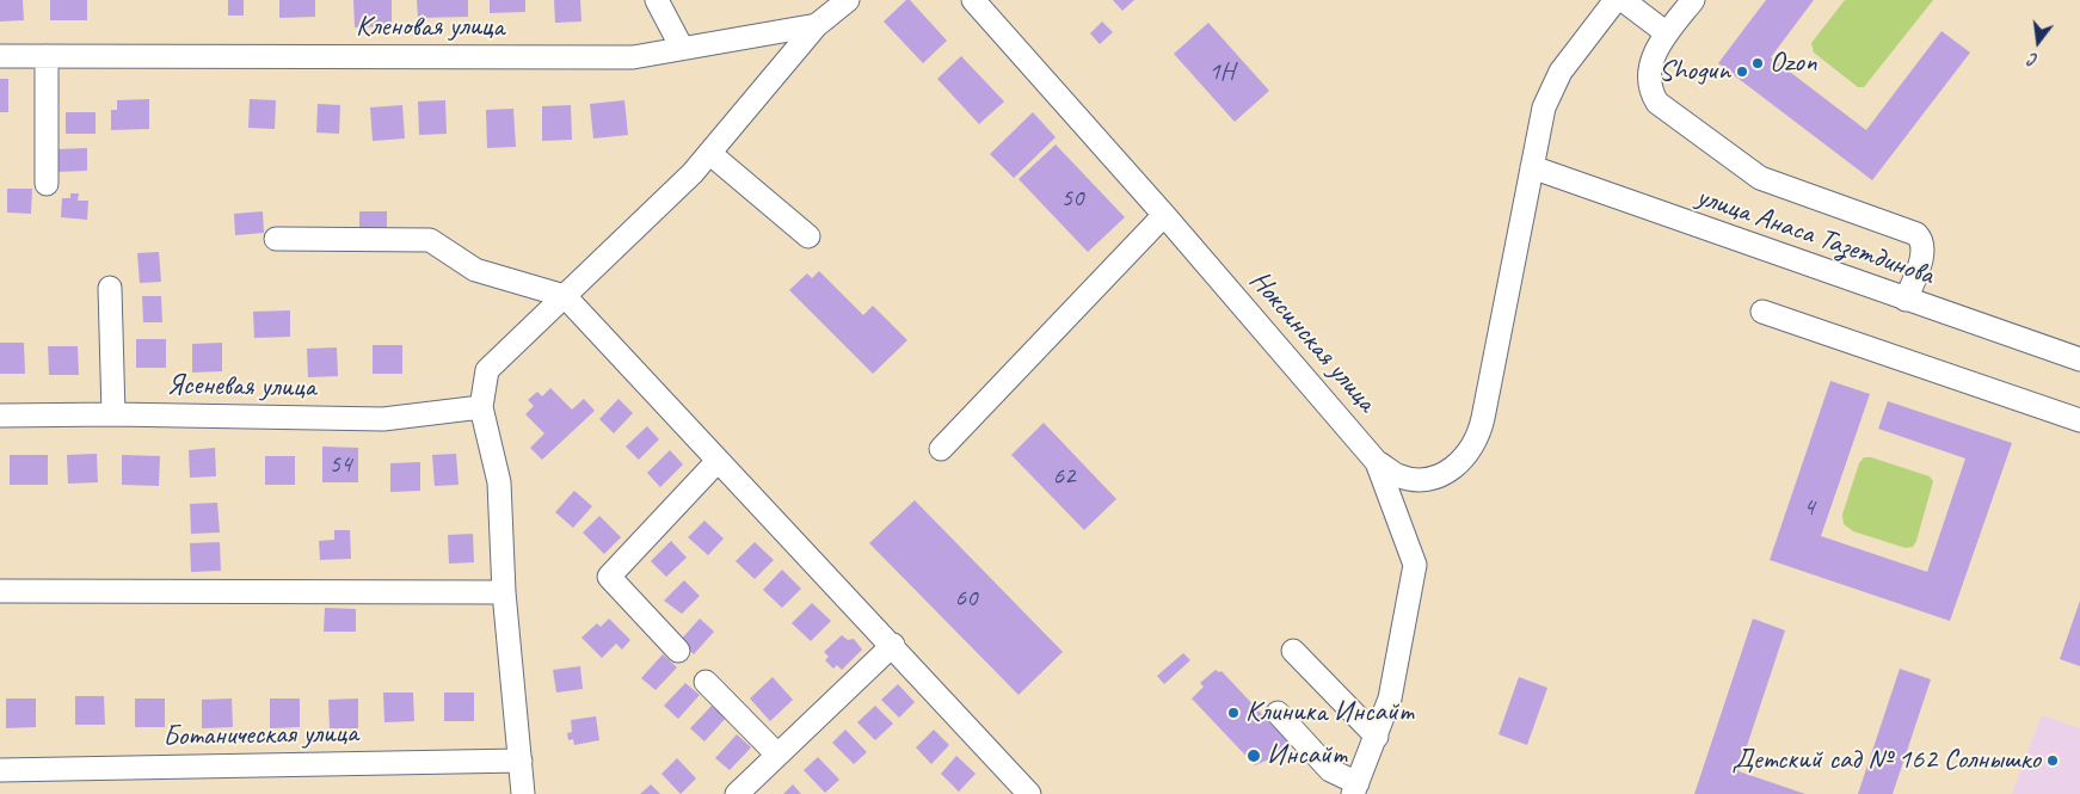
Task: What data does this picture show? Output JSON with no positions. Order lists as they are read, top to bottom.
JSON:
{
  "streets": {
    "street": [
      "Кленовая улица",
      "улица Анаса Тазетдинова",
      "Ноксинская улица",
      "Ясеневая улица",
      "Ботаническая улица"
    ]
  },
  "places": [
    "Ozon",
    "Shogun",
    "Клиника Инсайт",
    "Инсайт",
    "Детский сад № 162 Солнышко"
  ],
  "house_numbers": [
    "1Н",
    "50",
    "54",
    "62",
    "4",
    "60"
  ],
  "north": "bottom"
}
